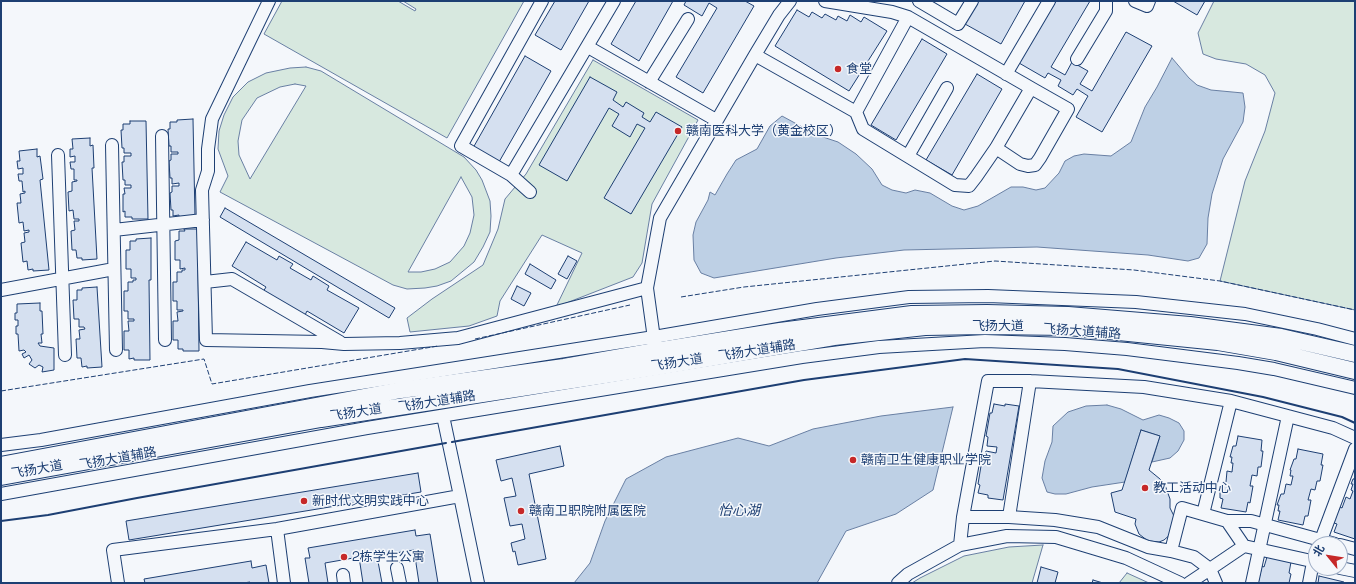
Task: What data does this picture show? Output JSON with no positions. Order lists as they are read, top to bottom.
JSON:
{
  "streets": {
    "main road": ["飞扬大道"],
    "street": ["飞扬大道辅路"]
  },
  "water": ["怡心湖"],
  "places": [
    "食堂",
    "赣南医科大学（黄金校区）",
    "赣南卫生健康职业学院",
    "教工活动中心",
    "新时代文明实践中心",
    "赣南卫职院附属医院",
    "2栋学生公寓"
  ],
  "north": "top left"
}
